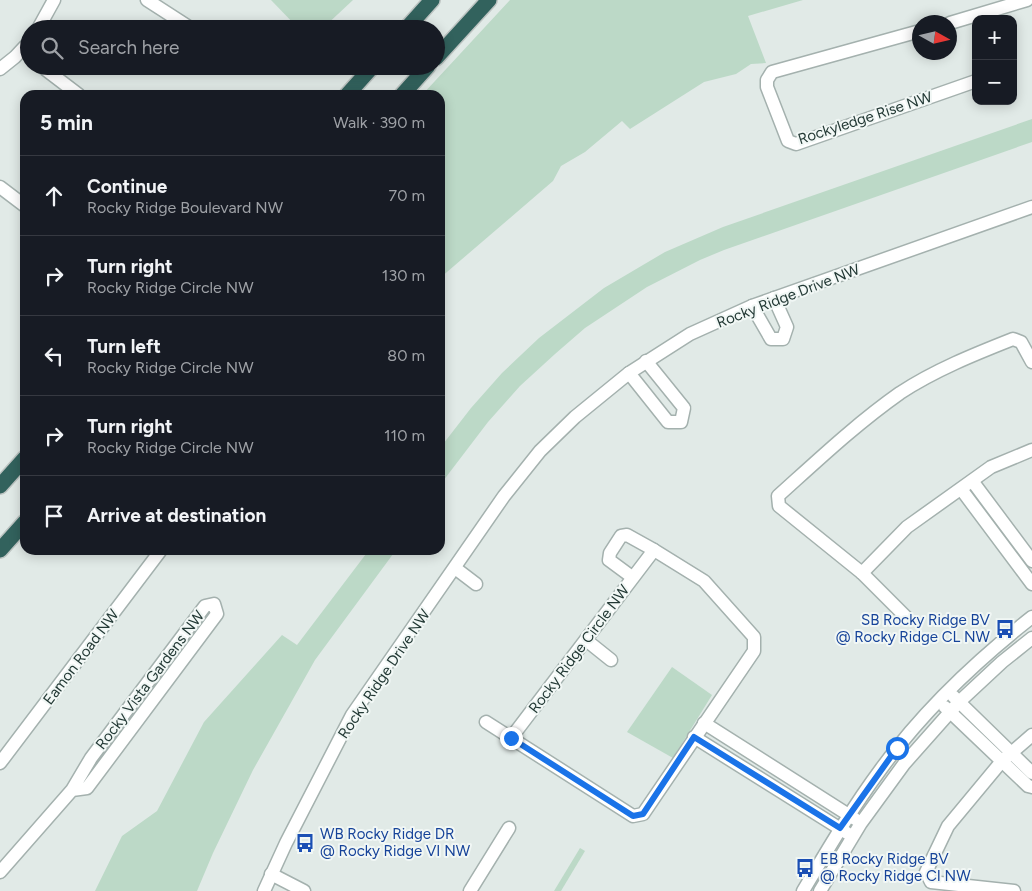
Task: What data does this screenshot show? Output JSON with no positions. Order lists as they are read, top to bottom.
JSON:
{
  "streets": {
    "street": [
      "Rockyledge Rise NW",
      "Rocky Ridge Drive NW",
      "Rocky Ridge Circle NW",
      "Eamon Road NW",
      "Rocky Vista Gardens NW"
    ]
  },
  "places": {
    "bus stop": ["SB Rocky Ridge BV @ Rocky Ridge CL NW", "WB Rocky Ridge DR @ Rocky Ridge VI NW", "EB Rocky Ridge BV @ Rocky Ridge CI NW"]
  },
  "north": "right",
  "page": {
    "map_buttons": ["+", "−"],
    "search": "Search here",
    "heading": ["5 min", "Walk · 390 m"],
    "list": [
      ["Continue", "Rocky Ridge Boulevard NW", "70 m"],
      ["Turn right", "Rocky Ridge Circle NW", "130 m"],
      ["Turn left", "Rocky Ridge Circle NW", "80 m"],
      ["Turn right", "Rocky Ridge Circle NW", "110 m"],
      "Arrive at destination"
    ]
  }
}
